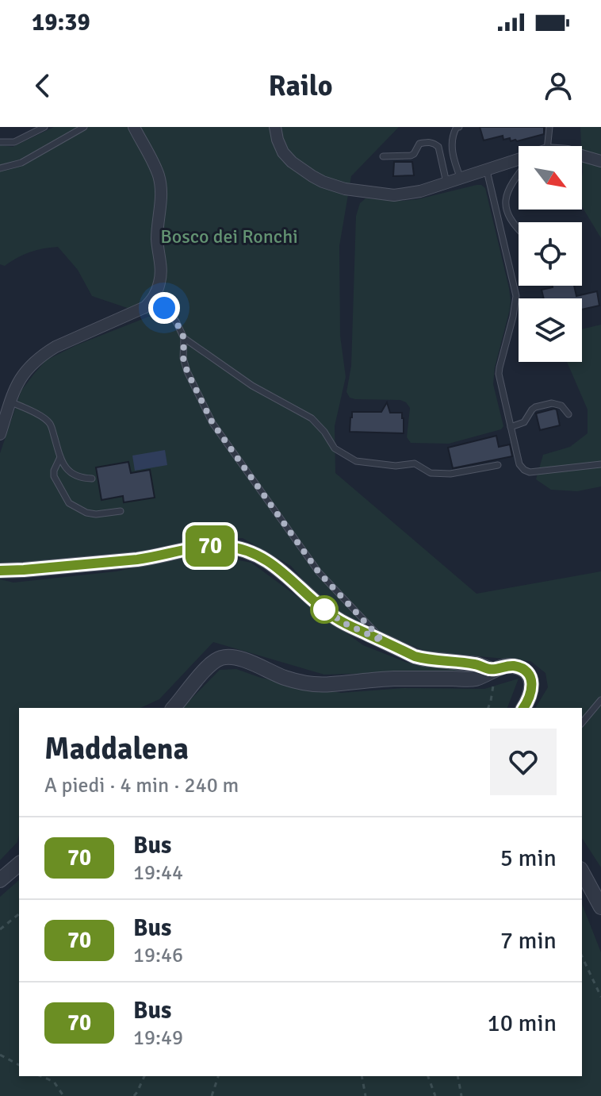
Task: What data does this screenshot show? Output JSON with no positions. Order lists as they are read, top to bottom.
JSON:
{
  "parks": ["Bosco dei Ronchi"],
  "lines": ["bus line 70"],
  "north": "bottom right",
  "page": {
    "status": "19:39",
    "header": "Railo",
    "on_map": "70",
    "heading": ["Maddalena", "A piedi · 4 min · 240 m"],
    "list": [
      {
        "mark": "70",
        "name": "Bus",
        "note": "19:44",
        "value": "5 min"
      },
      {
        "mark": "70",
        "name": "Bus",
        "note": "19:46",
        "value": "7 min"
      },
      {
        "mark": "70",
        "name": "Bus",
        "note": "19:49",
        "value": "10 min"
      }
    ]
  }
}
